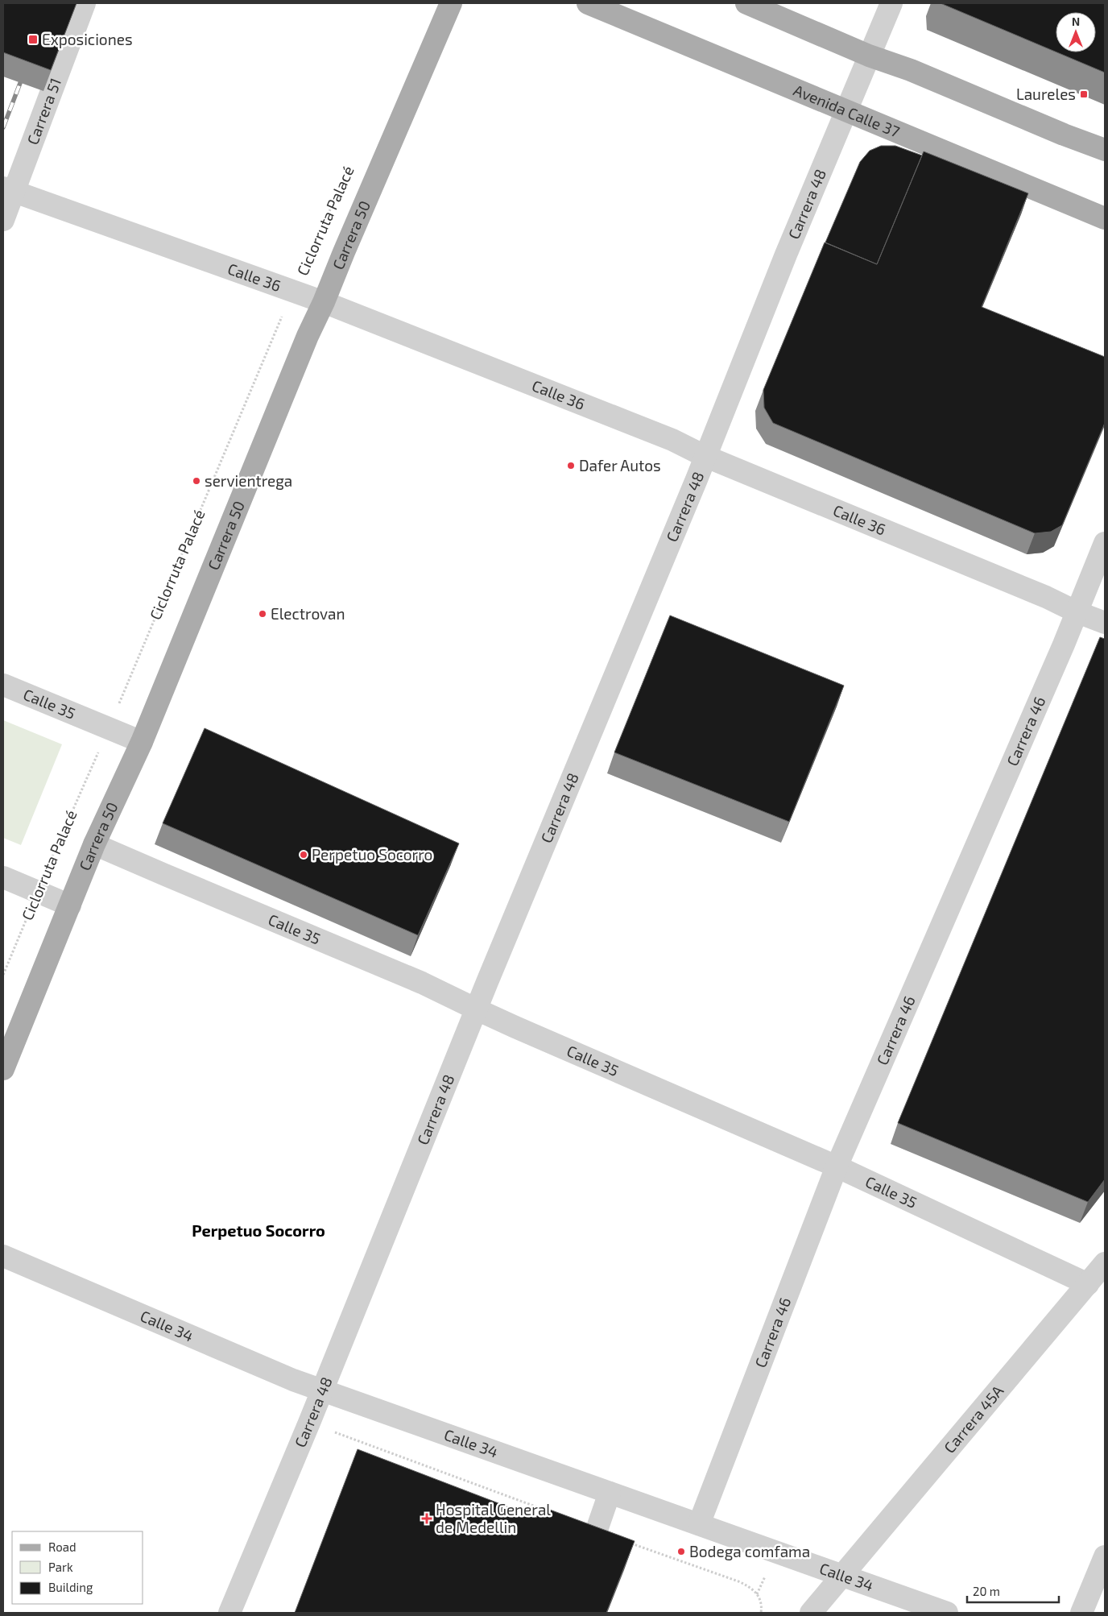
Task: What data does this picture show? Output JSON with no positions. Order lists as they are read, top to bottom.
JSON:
{
  "streets": {
    "main road": ["Avenida Calle 37", "Carrera 50"],
    "street": [
      "Carrera 51",
      "Carrera 48",
      "Calle 36",
      "Calle 35",
      "Carrera 46",
      "Calle 34",
      "Carrera 45A"
    ],
    "path": ["Ciclorruta Palacé"]
  },
  "crossings": [
    ["Avenida Calle 37", "Carrera 48"],
    ["Carrera 51", "Calle 36"],
    ["Carrera 48", "Calle 36"],
    ["Carrera 48", "Calle 35"],
    ["Carrera 48", "Calle 34"],
    ["Ciclorruta Palacé", "Calle 36"],
    ["Ciclorruta Palacé", "Calle 35"],
    ["Carrera 50", "Calle 36"],
    ["Carrera 50", "Calle 35"],
    ["Calle 36", "Carrera 46"],
    ["Calle 35", "Carrera 46"],
    ["Calle 35", "Carrera 45A"],
    ["Carrera 46", "Calle 34"],
    ["Calle 34", "Carrera 45A"]
  ],
  "districts": ["Perpetuo Socorro"],
  "places": {
    "transit": ["Exposiciones", "Laureles"],
    "other": [
      "Dafer Autos",
      "servientrega",
      "Electrovan",
      "Perpetuo Socorro",
      "Bodega comfama"
    ],
    "health": ["Hospital General de Medellin"]
  },
  "legend": ["Road", "Park", "Building"],
  "scale_bar": "20 m",
  "north": "top"
}
